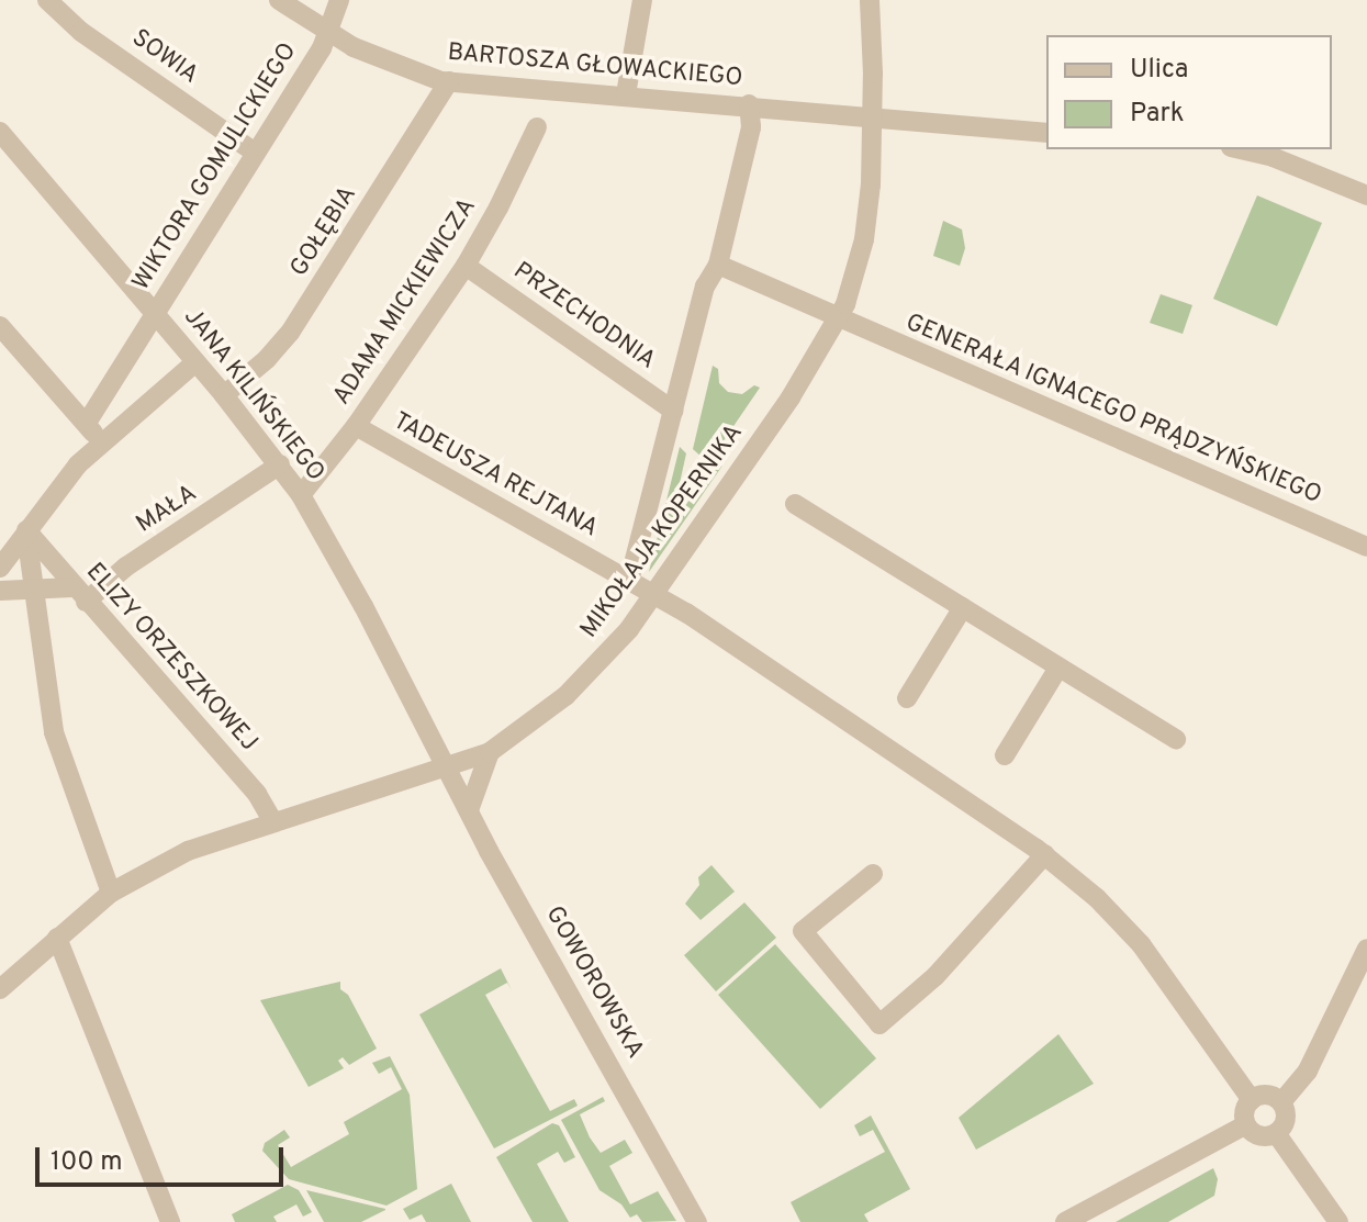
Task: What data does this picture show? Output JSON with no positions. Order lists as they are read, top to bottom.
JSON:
{
  "streets": {
    "street": [
      "SOWIA",
      "BARTOSZA GŁOWACKIEGO",
      "WIKTORA GOMULICKIEGO",
      "GOŁĘBIA",
      "ADAMA MICKIEWICZA",
      "PRZECHODNIA",
      "JANA KILIŃSKIEGO",
      "GENERAŁA IGNACEGO PRĄDZYŃSKIEGO",
      "TADEUSZA REJTANA",
      "MAŁA",
      "MIKOŁAJA KOPERNIKA",
      "ELIZY ORZESZKOWEJ",
      "GOWOROWSKA"
    ]
  },
  "crossings": [
    ["SOWIA", "WIKTORA GOMULICKIEGO"],
    ["BARTOSZA GŁOWACKIEGO", "WIKTORA GOMULICKIEGO"],
    ["BARTOSZA GŁOWACKIEGO", "GOŁĘBIA"],
    ["BARTOSZA GŁOWACKIEGO", "MIKOŁAJA KOPERNIKA"],
    ["WIKTORA GOMULICKIEGO", "JANA KILIŃSKIEGO"],
    ["GOŁĘBIA", "JANA KILIŃSKIEGO"],
    ["ADAMA MICKIEWICZA", "PRZECHODNIA"],
    ["ADAMA MICKIEWICZA", "JANA KILIŃSKIEGO"],
    ["ADAMA MICKIEWICZA", "TADEUSZA REJTANA"],
    ["PRZECHODNIA", "MIKOŁAJA KOPERNIKA"],
    ["JANA KILIŃSKIEGO", "MAŁA"],
    ["JANA KILIŃSKIEGO", "MIKOŁAJA KOPERNIKA"],
    ["JANA KILIŃSKIEGO", "GOWOROWSKA"],
    ["GENERAŁA IGNACEGO PRĄDZYŃSKIEGO", "MIKOŁAJA KOPERNIKA"],
    ["TADEUSZA REJTANA", "MIKOŁAJA KOPERNIKA"],
    ["MAŁA", "ELIZY ORZESZKOWEJ"],
    ["MIKOŁAJA KOPERNIKA", "ELIZY ORZESZKOWEJ"],
    ["MIKOŁAJA KOPERNIKA", "GOWOROWSKA"]
  ],
  "legend": ["Ulica", "Park"],
  "scale_bar": "100 m"
}
